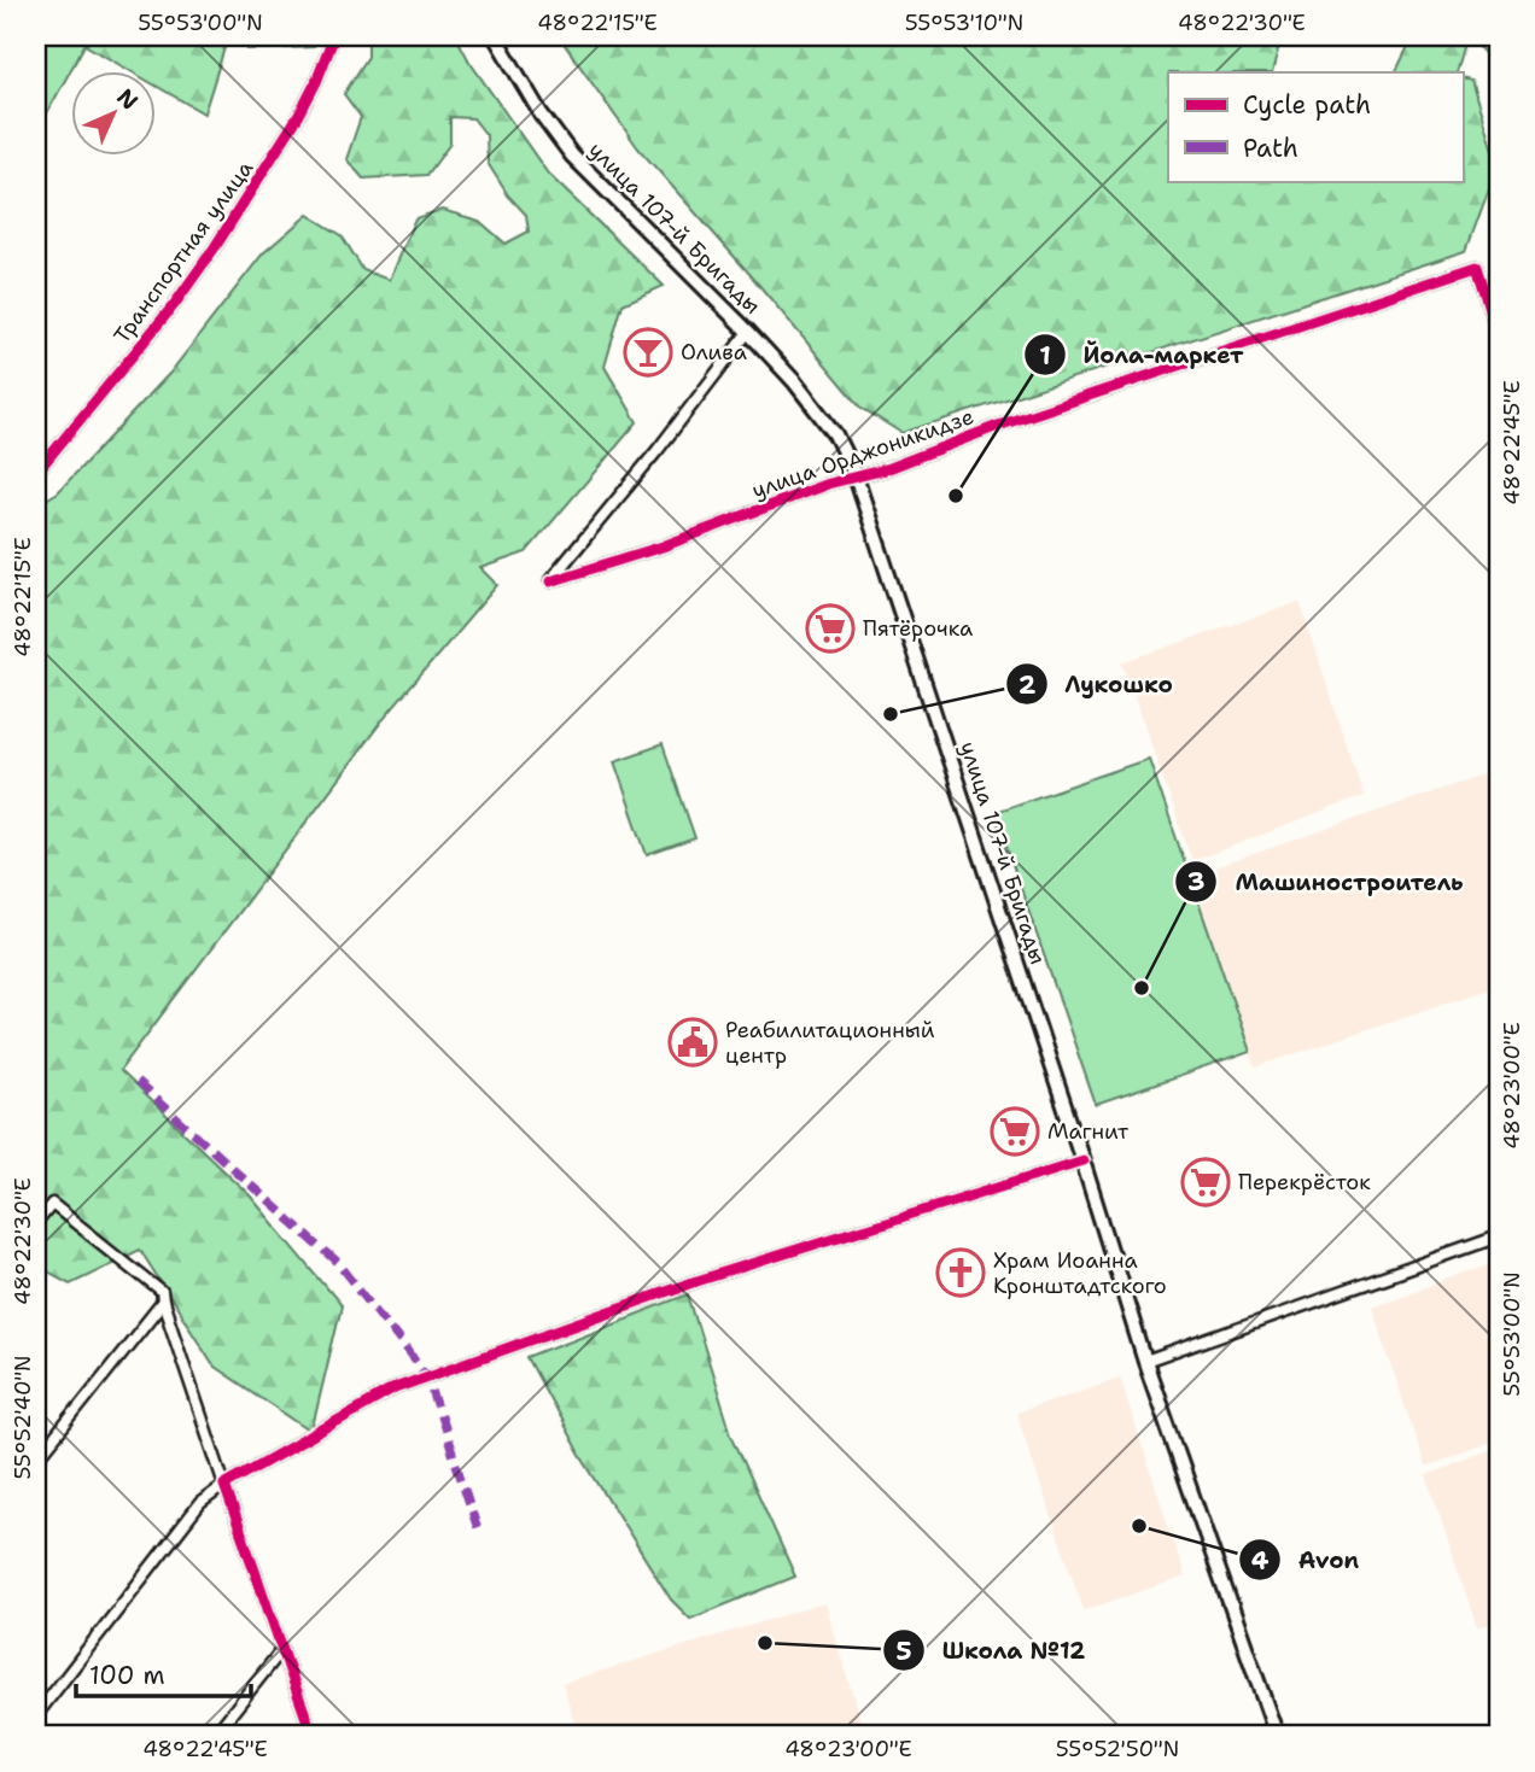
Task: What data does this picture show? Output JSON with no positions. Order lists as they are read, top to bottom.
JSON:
{
  "streets": {
    "main road": ["улица 107-й Бригады"],
    "street": ["Транспортная улица", "улица Орджоникидзе"]
  },
  "crossings": [
    ["улица 107-й Бригады", "улица Орджоникидзе"]
  ],
  "places": {
    "bar": ["Олива"],
    "other": [
      "Йола-маркет",
      "Лукошко",
      "Машиностроитель",
      "Avon",
      "Школа №12"
    ],
    "supermarket": ["Пятёрочка", "Магнит", "Перекрёсток"],
    "public building": ["Реабилитационный центр"],
    "church": ["Храм Иоанна Кронштадтского"]
  },
  "legend": ["Cycle path", "Path"],
  "scale_bar": "100 m",
  "north": "top right",
  "coordinates": [
    "55°53'00\"N",
    "48°22'15\"E",
    "55°53'10\"N",
    "48°22'30\"E",
    "48°22'45\"E",
    "48°23'00\"E",
    "55°52'40\"N",
    "55°52'50\"N"
  ]
}
